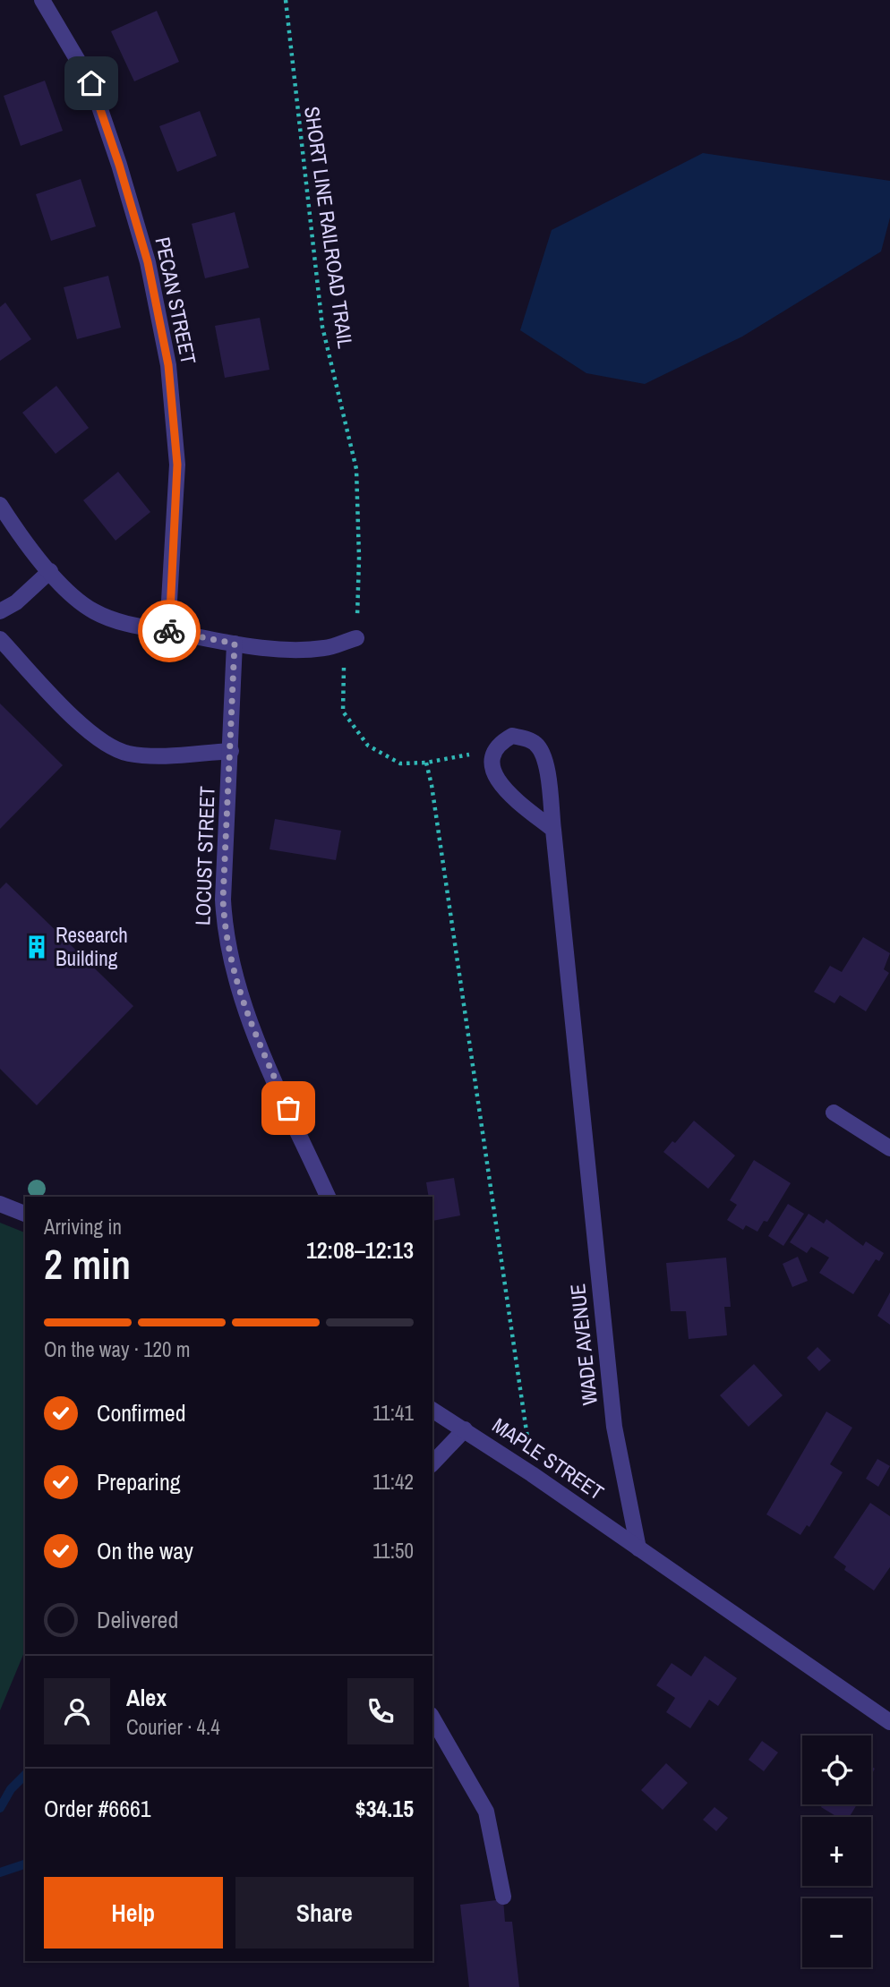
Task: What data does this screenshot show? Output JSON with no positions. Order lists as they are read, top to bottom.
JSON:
{
  "streets": {
    "street": [
      "PECAN STREET",
      "LOCUST STREET",
      "WADE AVENUE",
      "MAPLE STREET"
    ],
    "path": ["SHORT LINE RAILROAD TRAIL"]
  },
  "crossings": [
    ["WADE AVENUE", "MAPLE STREET"]
  ],
  "places": {
    "building": ["Research Building"]
  },
  "page": {
    "heading": ["2 min", "Arriving in", "12:08–12:13"],
    "panel": [
      "Alex",
      "Courier · 4.4",
      "Order #6661",
      "$34.15"
    ],
    "bar": "On the way · 120 m",
    "list": [
      ["Confirmed", "11:41"],
      ["Preparing", "11:42"],
      ["On the way", "11:50"],
      "Delivered"
    ],
    "map_buttons": ["+", "−"],
    "buttons": ["Help", "Share"]
  }
}
